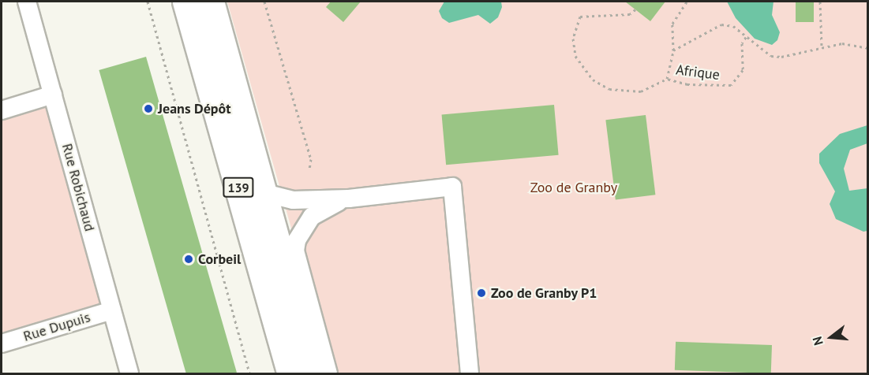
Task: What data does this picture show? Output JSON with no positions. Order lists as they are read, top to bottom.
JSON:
{
  "streets": {
    "highway": ["139"],
    "street": ["Rue Robichaud", "Rue Dupuis"],
    "path": ["Afrique"]
  },
  "crossings": [
    ["Rue Robichaud", "Rue Dupuis"]
  ],
  "parks": ["Zoo de Granby"],
  "places": ["Jeans Dépôt", "Corbeil", "Zoo de Granby P1"],
  "north": "left"
}
